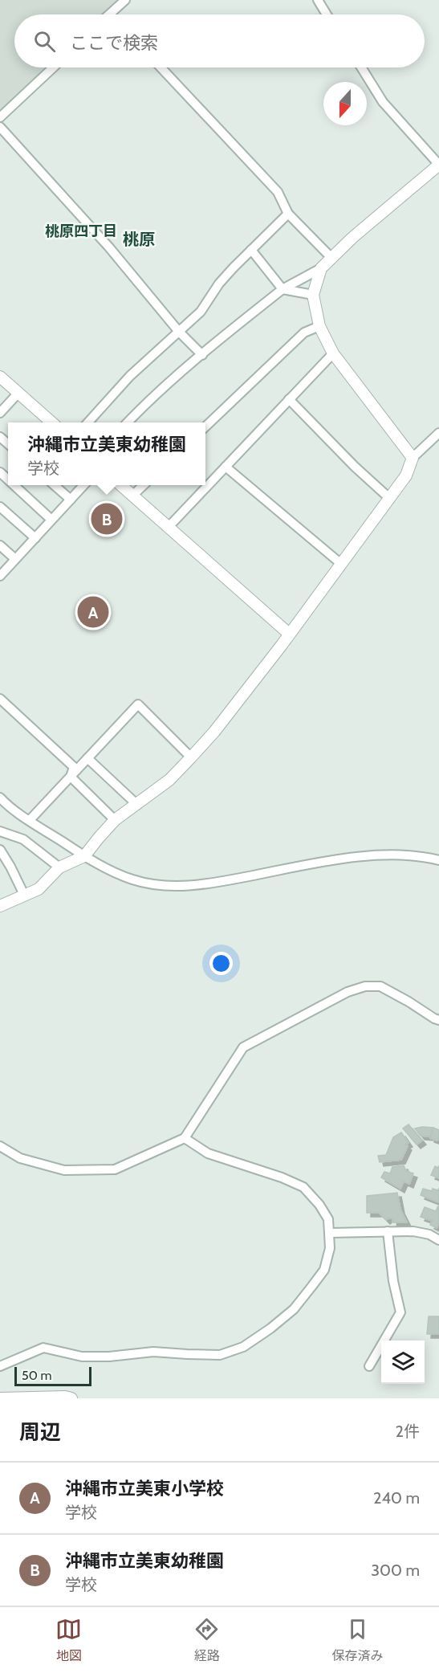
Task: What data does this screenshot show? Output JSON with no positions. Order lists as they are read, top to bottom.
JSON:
{
  "districts": ["桃原四丁目", "桃原"],
  "scale_bar": "50 m",
  "north": "bottom",
  "page": {
    "search": "ここで検索",
    "popup": ["沖縄市立美東幼稚園", "学校"],
    "pins": ["B", "A"],
    "scale": "50 m",
    "heading": ["周辺", "2件"],
    "list": [
      {
        "mark": "A",
        "name": "沖縄市立美東小学校",
        "note": "学校",
        "value": "240 m"
      },
      {
        "mark": "B",
        "name": "沖縄市立美東幼稚園",
        "note": "学校",
        "value": "300 m"
      }
    ],
    "nav": ["地図", "経路", "保存済み"]
  }
}
